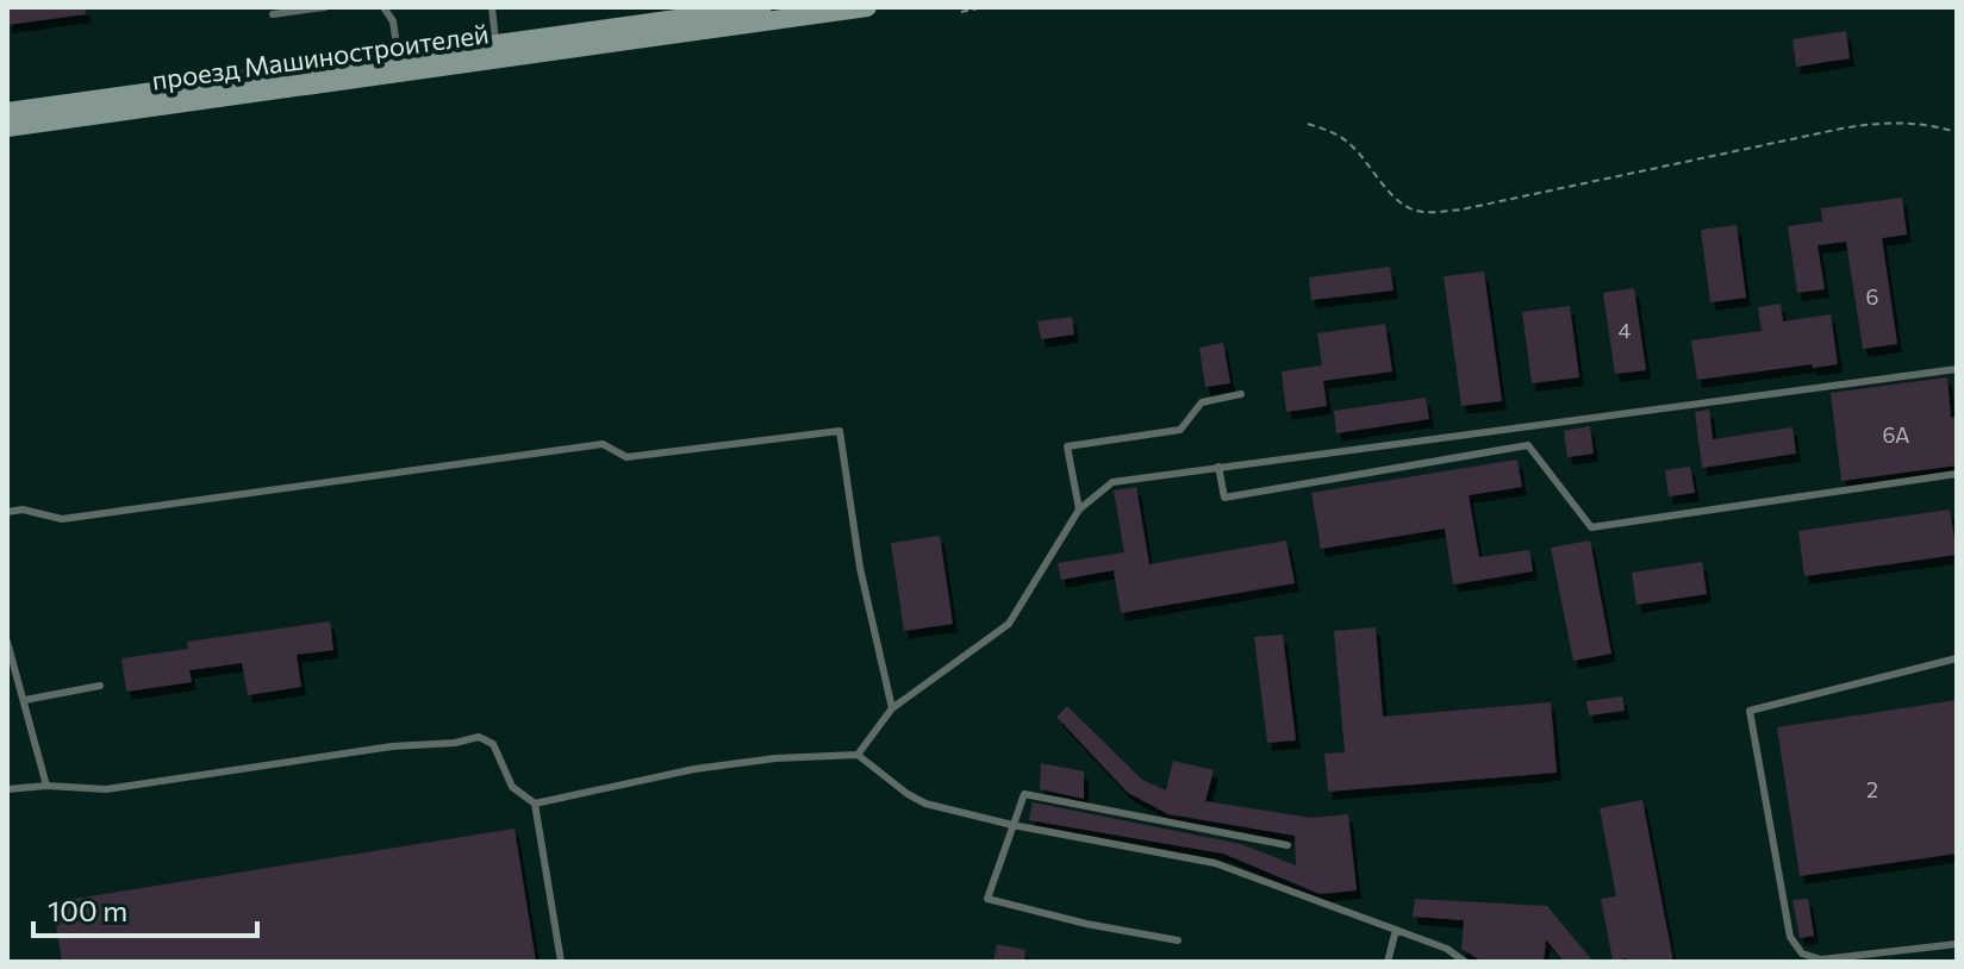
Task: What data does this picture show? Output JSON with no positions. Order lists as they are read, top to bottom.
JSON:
{
  "streets": {
    "main road": ["проезд Машиностроителей"]
  },
  "house_numbers": [
    "6",
    "4",
    "6А",
    "2"
  ],
  "scale_bar": "100 m"
}
